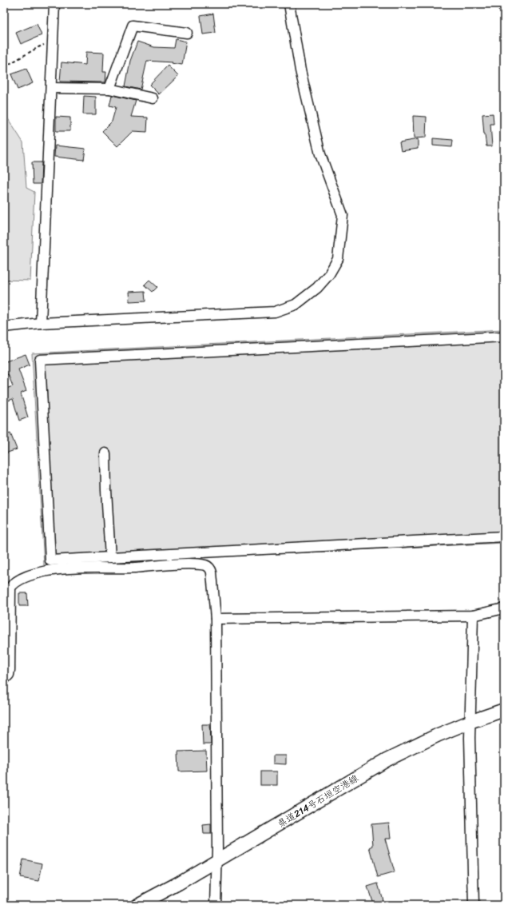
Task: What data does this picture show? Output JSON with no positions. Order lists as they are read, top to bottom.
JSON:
{
  "streets": {
    "main road": ["県道214号石垣空港線"]
  }
}
